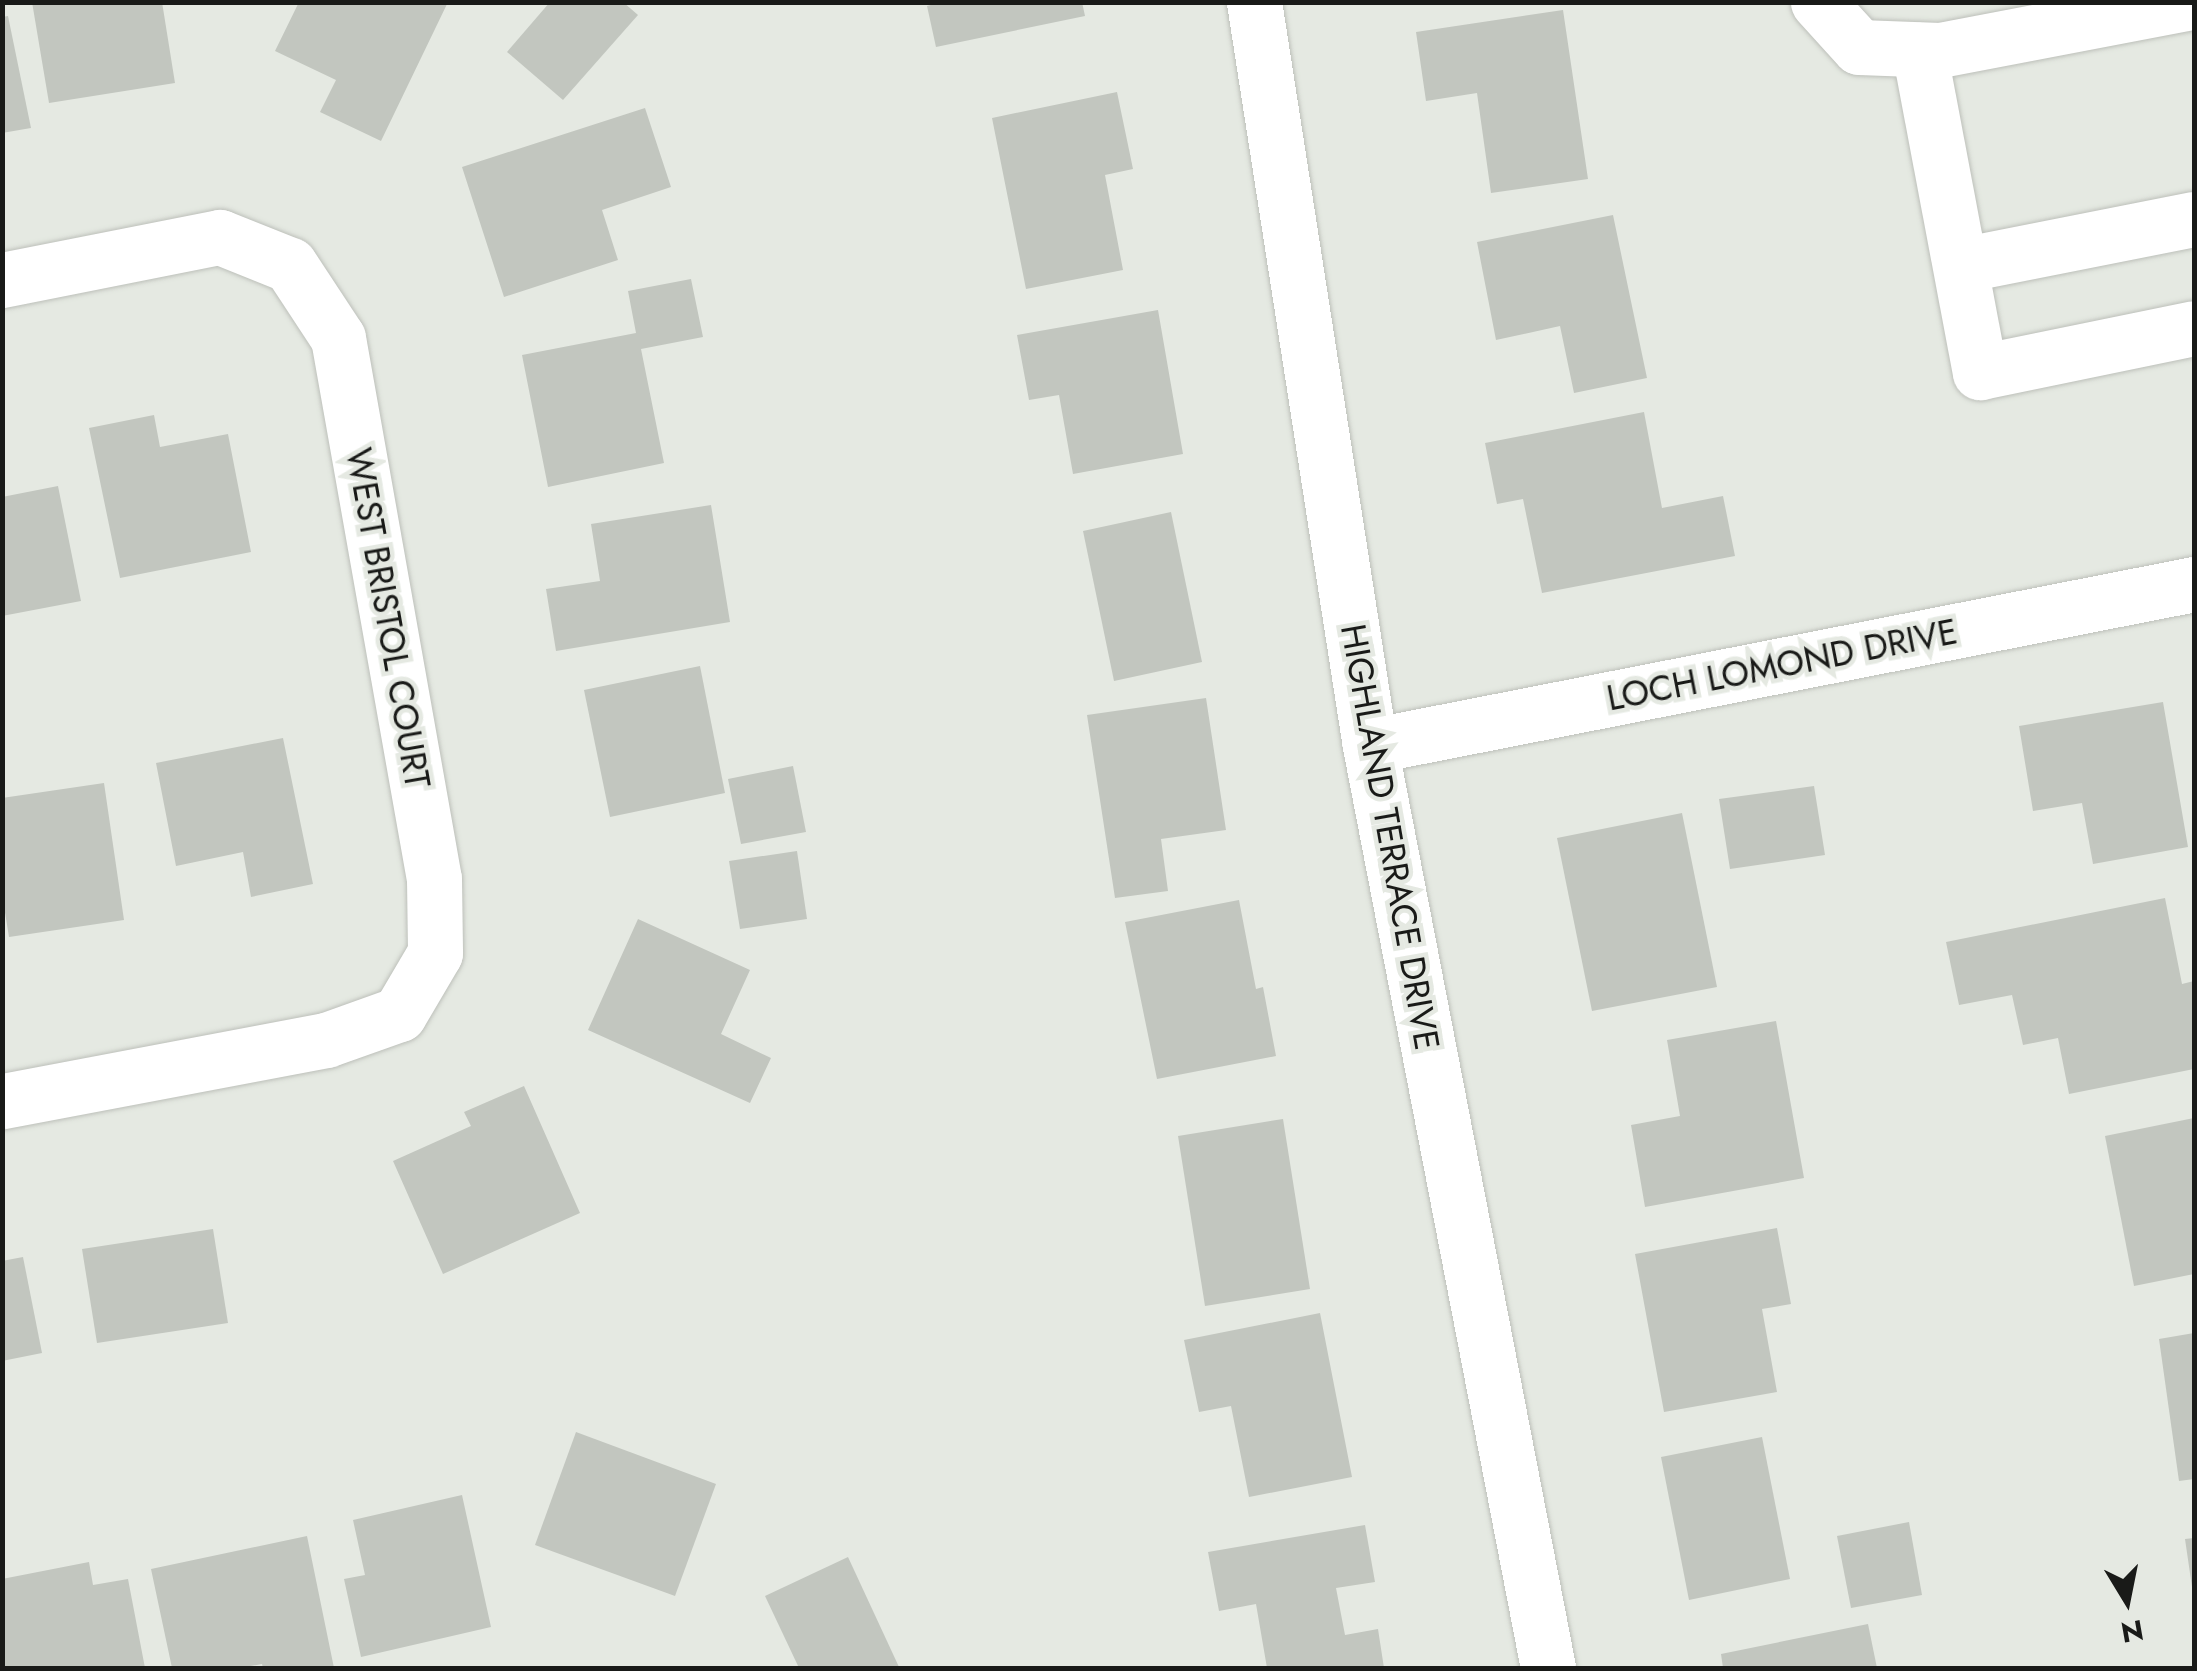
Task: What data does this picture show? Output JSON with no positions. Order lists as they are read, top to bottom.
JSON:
{
  "streets": {
    "street": ["WEST BRISTOL COURT", "LOCH LOMOND DRIVE", "HIGHLAND TERRACE DRIVE"]
  },
  "crossings": [
    ["LOCH LOMOND DRIVE", "HIGHLAND TERRACE DRIVE"]
  ],
  "north": "bottom"
}
